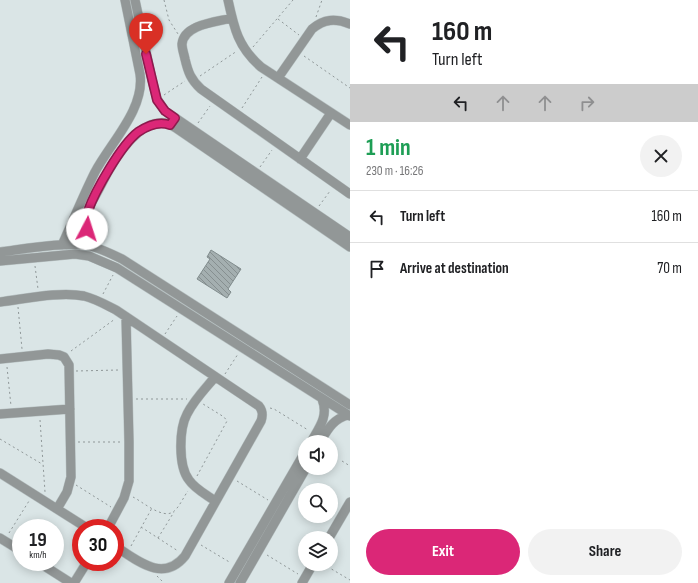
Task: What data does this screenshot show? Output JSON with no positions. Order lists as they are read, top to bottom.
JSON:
{
  "page": {
    "turn": ["160 m", "Turn left"],
    "heading": ["1 min", "230 m · 16:26"],
    "list": [
      {
        "name": "Turn left",
        "value": "160 m"
      },
      {
        "name": "Arrive at destination",
        "value": "70 m"
      }
    ],
    "speed": "19 km/h",
    "limit": "30",
    "buttons": ["Exit", "Share"]
  }
}
